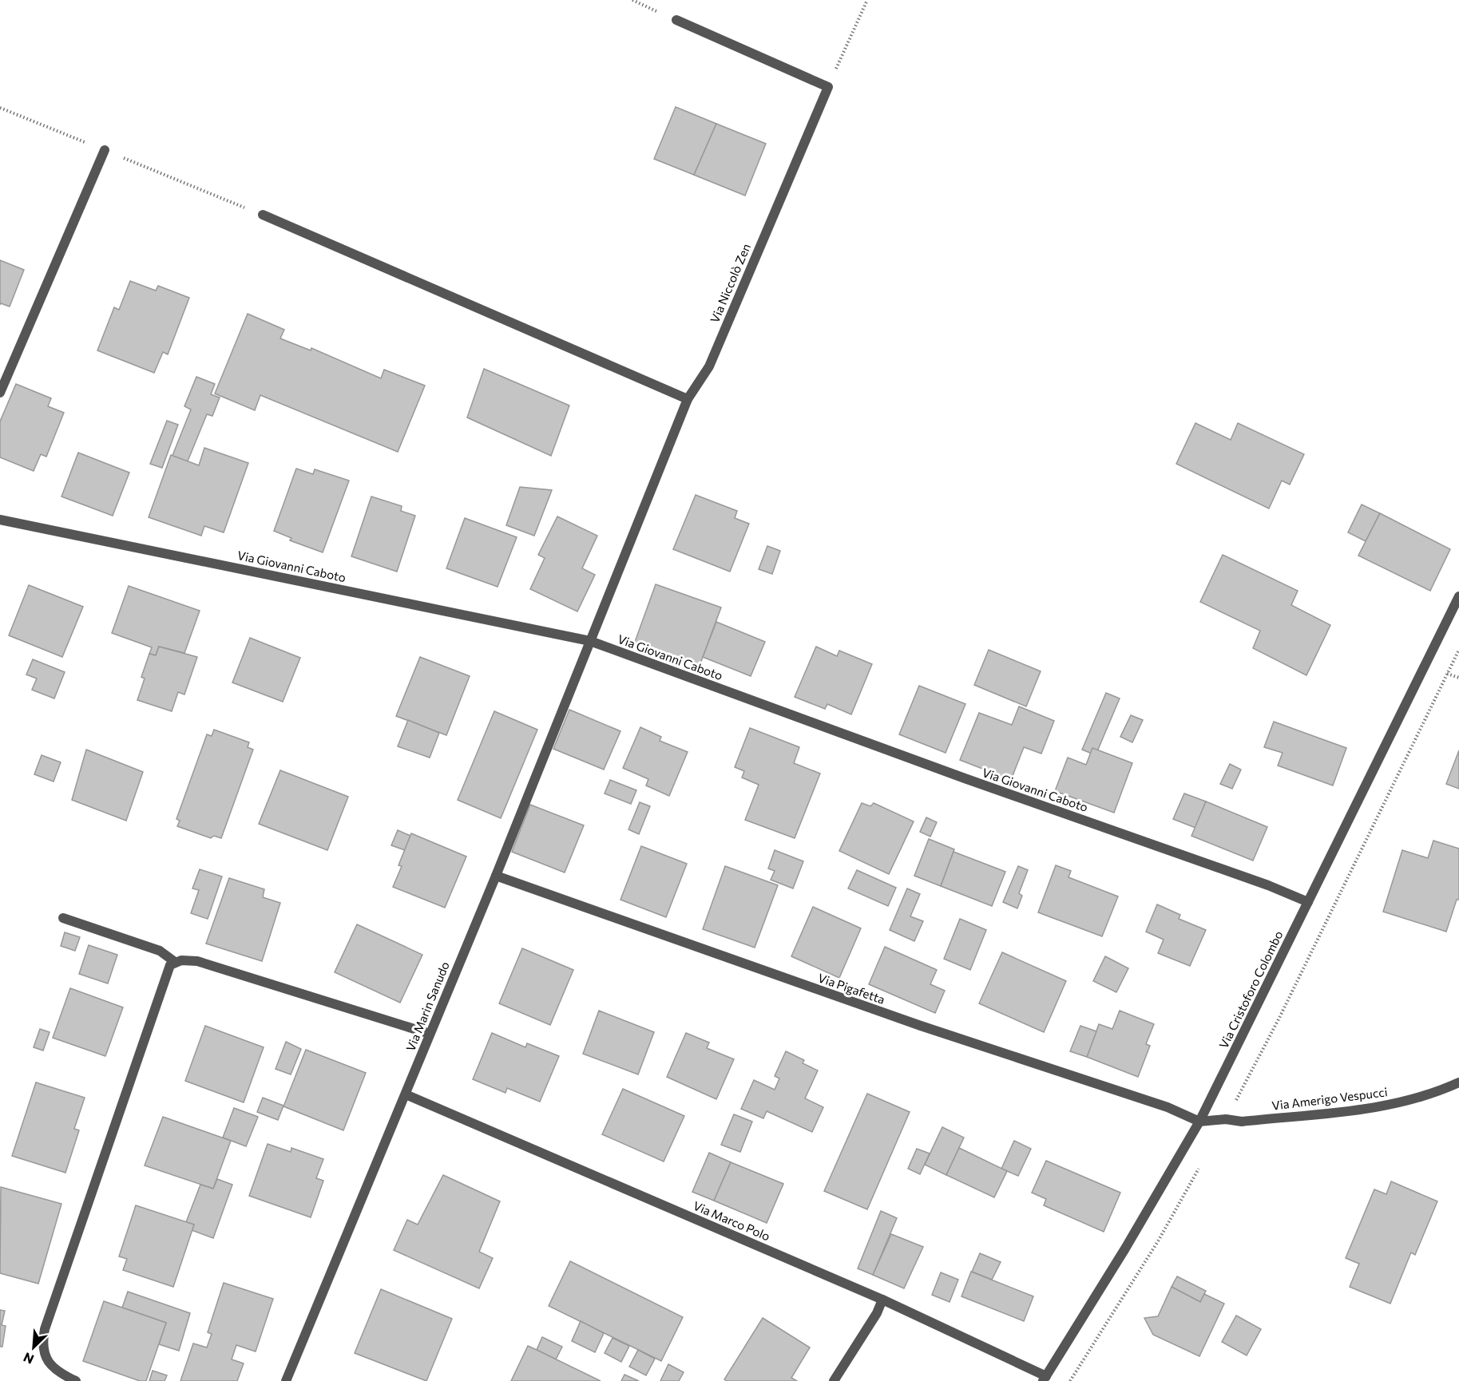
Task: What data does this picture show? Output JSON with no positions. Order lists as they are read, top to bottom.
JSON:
{
  "streets": {
    "street": [
      "Via Niccolò Zen",
      "Via Giovanni Caboto",
      "Via Pigafetta",
      "Via Cristoforo Colombo",
      "Via Marin Sanudo",
      "Via Amerigo Vespucci",
      "Via Marco Polo"
    ]
  },
  "crossings": [
    ["Via Niccolò Zen", "Via Giovanni Caboto"],
    ["Via Niccolò Zen", "Via Marin Sanudo"],
    ["Via Giovanni Caboto", "Via Cristoforo Colombo"],
    ["Via Giovanni Caboto", "Via Marin Sanudo"],
    ["Via Pigafetta", "Via Cristoforo Colombo"],
    ["Via Pigafetta", "Via Marin Sanudo"],
    ["Via Pigafetta", "Via Amerigo Vespucci"],
    ["Via Cristoforo Colombo", "Via Amerigo Vespucci"],
    ["Via Cristoforo Colombo", "Via Marco Polo"],
    ["Via Marin Sanudo", "Via Marco Polo"]
  ],
  "north": "bottom left"
}
